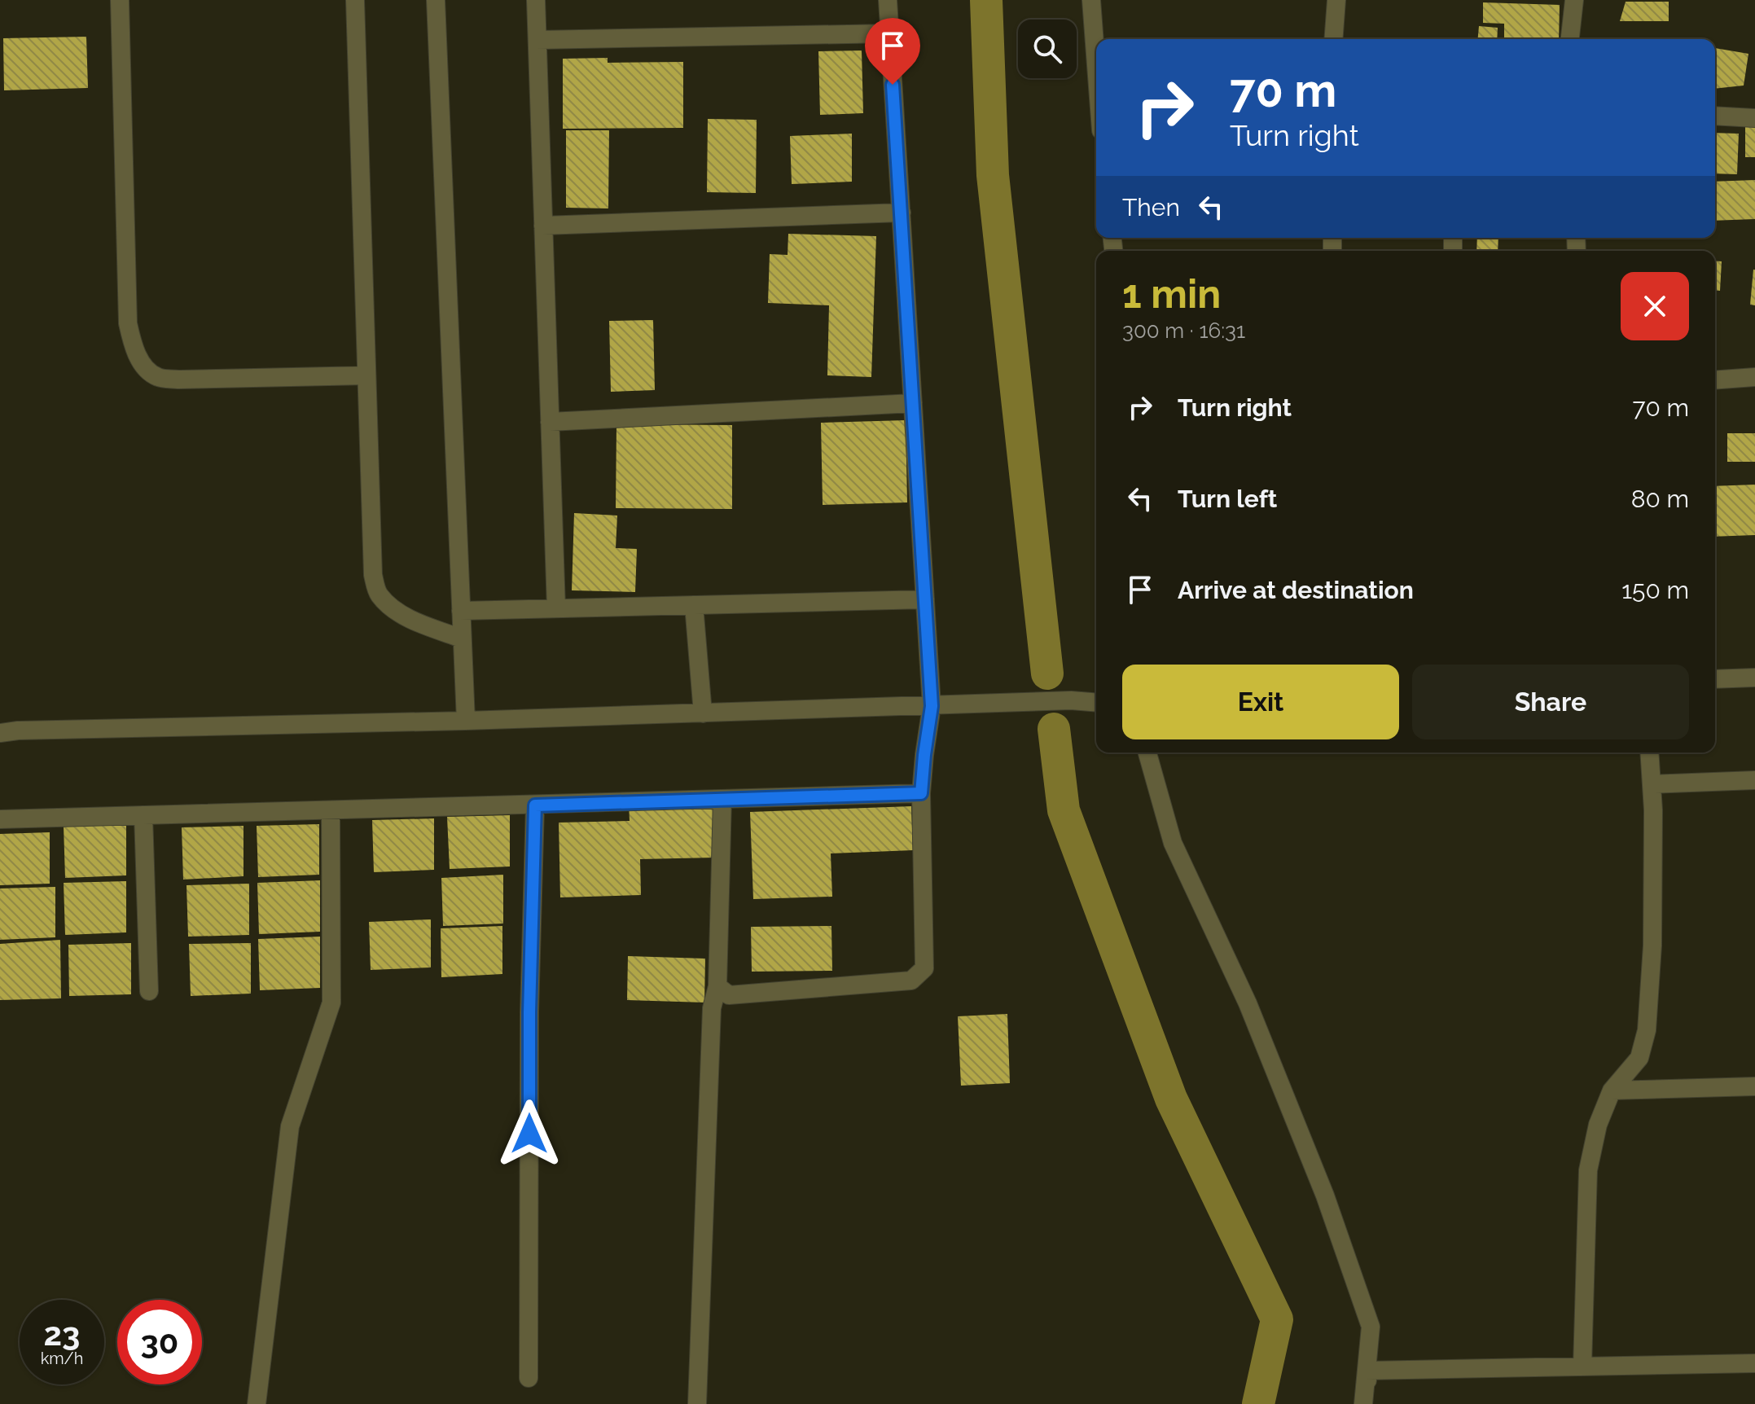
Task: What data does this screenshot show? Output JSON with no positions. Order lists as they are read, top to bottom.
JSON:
{
  "page": {
    "turn": ["70 m", "Turn right"],
    "then": "Then",
    "heading": ["1 min", "300 m · 16:31"],
    "list": [
      {
        "name": "Turn right",
        "value": "70 m"
      },
      {
        "name": "Turn left",
        "value": "80 m"
      },
      {
        "name": "Arrive at destination",
        "value": "150 m"
      }
    ],
    "buttons": ["Exit", "Share"],
    "speed": "23 km/h",
    "limit": "30"
  }
}
